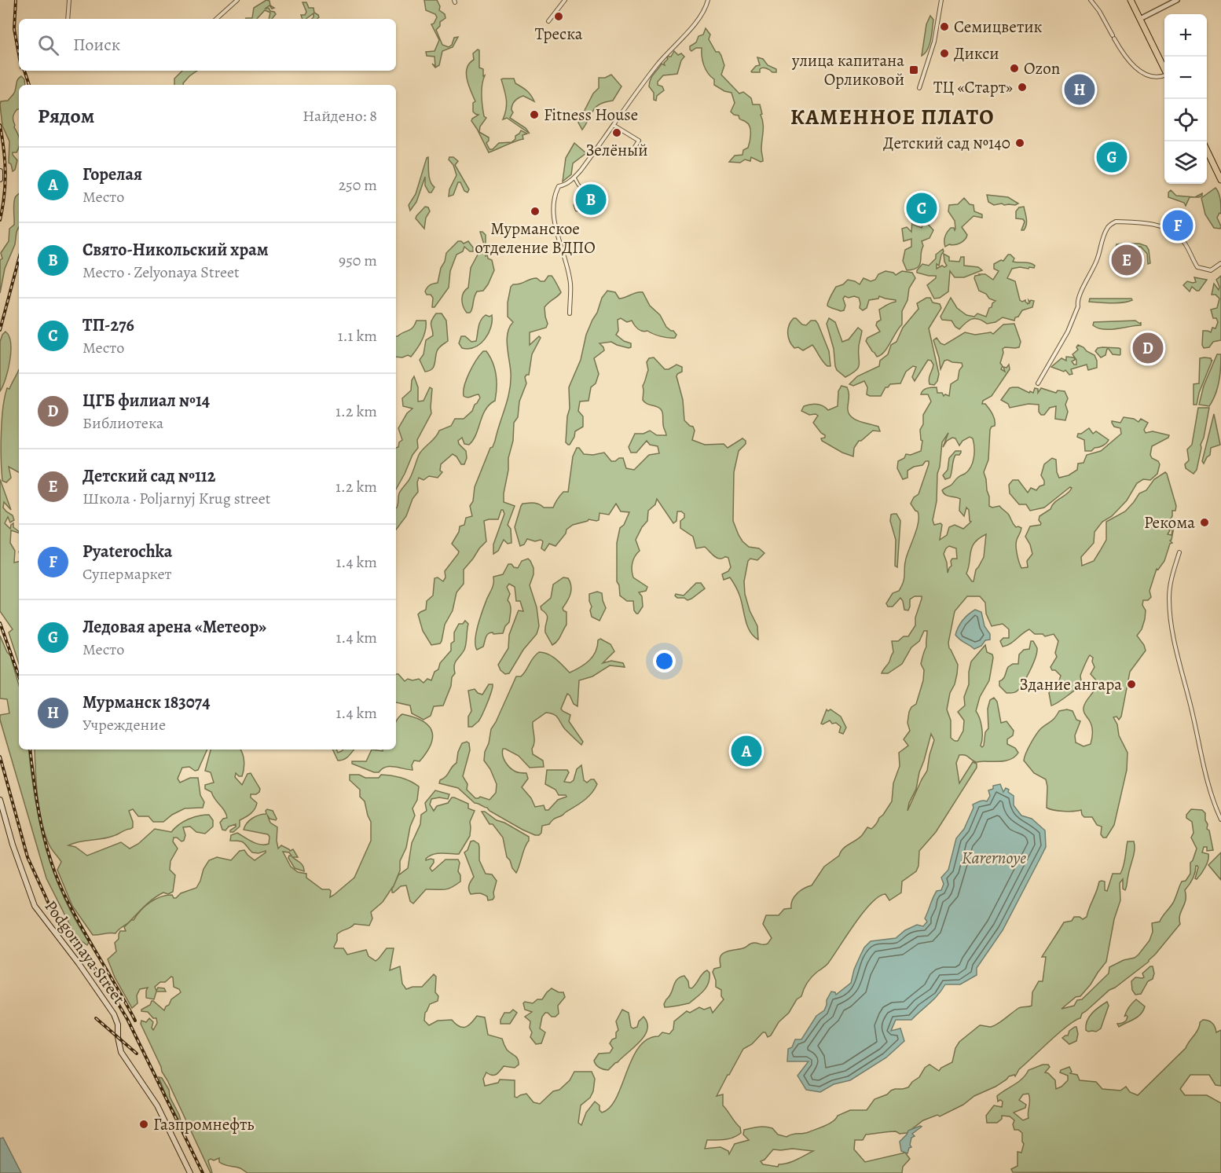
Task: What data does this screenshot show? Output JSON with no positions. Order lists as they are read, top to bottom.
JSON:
{
  "streets": {
    "main road": ["Podgornaya Street"]
  },
  "districts": ["КАМЕННОЕ ПЛАТО"],
  "water": ["Karernoye"],
  "places": {
    "other": [
      "Треска",
      "Семицветик",
      "Дикси",
      "Ozon",
      "ТЦ «Старт»",
      "Fitness House",
      "Зелёный",
      "Детский сад №140",
      "Мурманское отделение ВДПО",
      "Рекома",
      "Здание ангара",
      "Газпромнефть"
    ],
    "transit": ["улица капитана Орликовой"]
  },
  "page": {
    "map_buttons": ["+", "−"],
    "search": "Поиск",
    "pins": [
      "H",
      "G",
      "B",
      "C",
      "F",
      "E",
      "D",
      "A"
    ],
    "heading": ["Рядом", "Найдено: 8"],
    "list": [
      {
        "mark": "A",
        "name": "Горелая",
        "note": "Место",
        "value": "250 m"
      },
      {
        "mark": "B",
        "name": "Свято-Никольский храм",
        "note": "Место · Zelyonaya Street",
        "value": "950 m"
      },
      {
        "mark": "C",
        "name": "ТП-276",
        "note": "Место",
        "value": "1.1 km"
      },
      {
        "mark": "D",
        "name": "ЦГБ филиал №14",
        "note": "Библиотека",
        "value": "1.2 km"
      },
      {
        "mark": "E",
        "name": "Детский сад №112",
        "note": "Школа · Poljarnyj Krug street",
        "value": "1.2 km"
      },
      {
        "mark": "F",
        "name": "Pyaterochka",
        "note": "Супермаркет",
        "value": "1.4 km"
      },
      {
        "mark": "G",
        "name": "Ледовая арена «Метеор»",
        "note": "Место",
        "value": "1.4 km"
      },
      {
        "mark": "H",
        "name": "Мурманск 183074",
        "note": "Учреждение",
        "value": "1.4 km"
      }
    ]
  }
}
